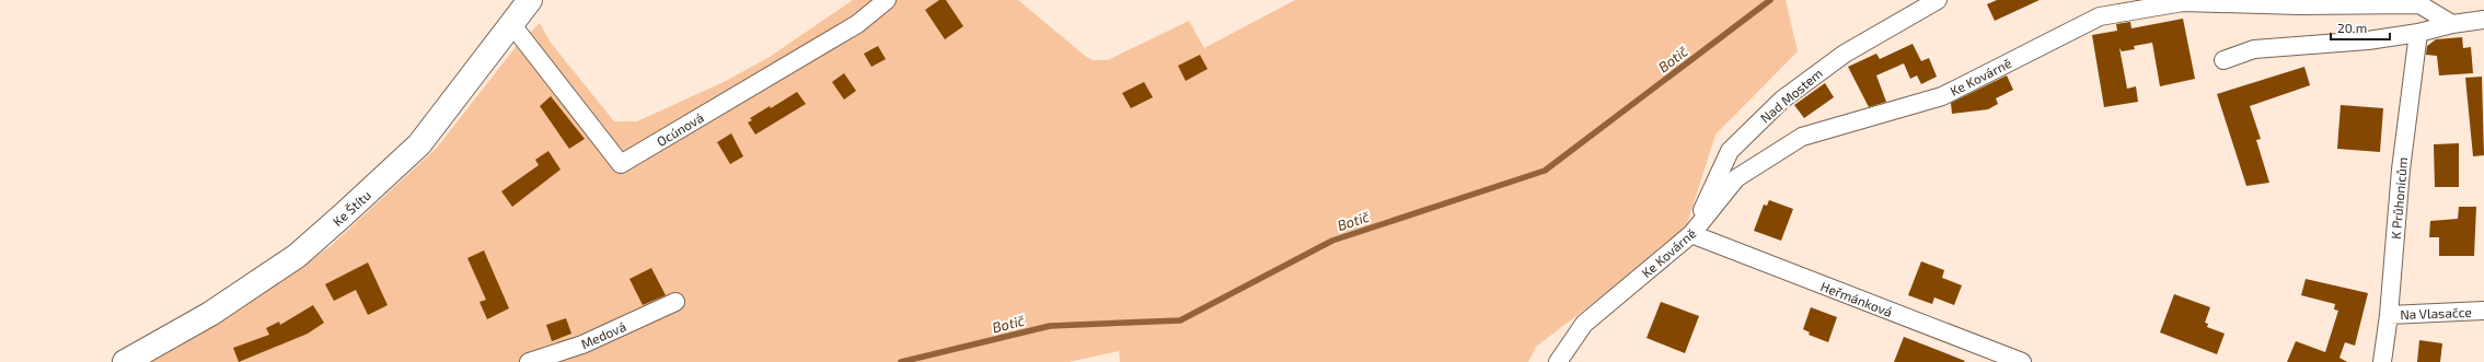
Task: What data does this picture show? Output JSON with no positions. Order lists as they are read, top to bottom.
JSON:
{
  "streets": {
    "street": [
      "Ke Kovárně",
      "Nad Mostem",
      "Ocúnová",
      "K Průhonicům",
      "Ke Štítu",
      "Heřmánková",
      "Na Vlasačce",
      "Medová"
    ]
  },
  "crossings": [
    ["Ke Kovárně", "Nad Mostem"],
    ["Ke Kovárně", "Heřmánková"],
    ["Nad Mostem", "Heřmánková"],
    ["Ocúnová", "Ke Štítu"],
    ["K Průhonicům", "Na Vlasačce"]
  ],
  "water": ["Botič"],
  "scale_bar": "20 m"
}
